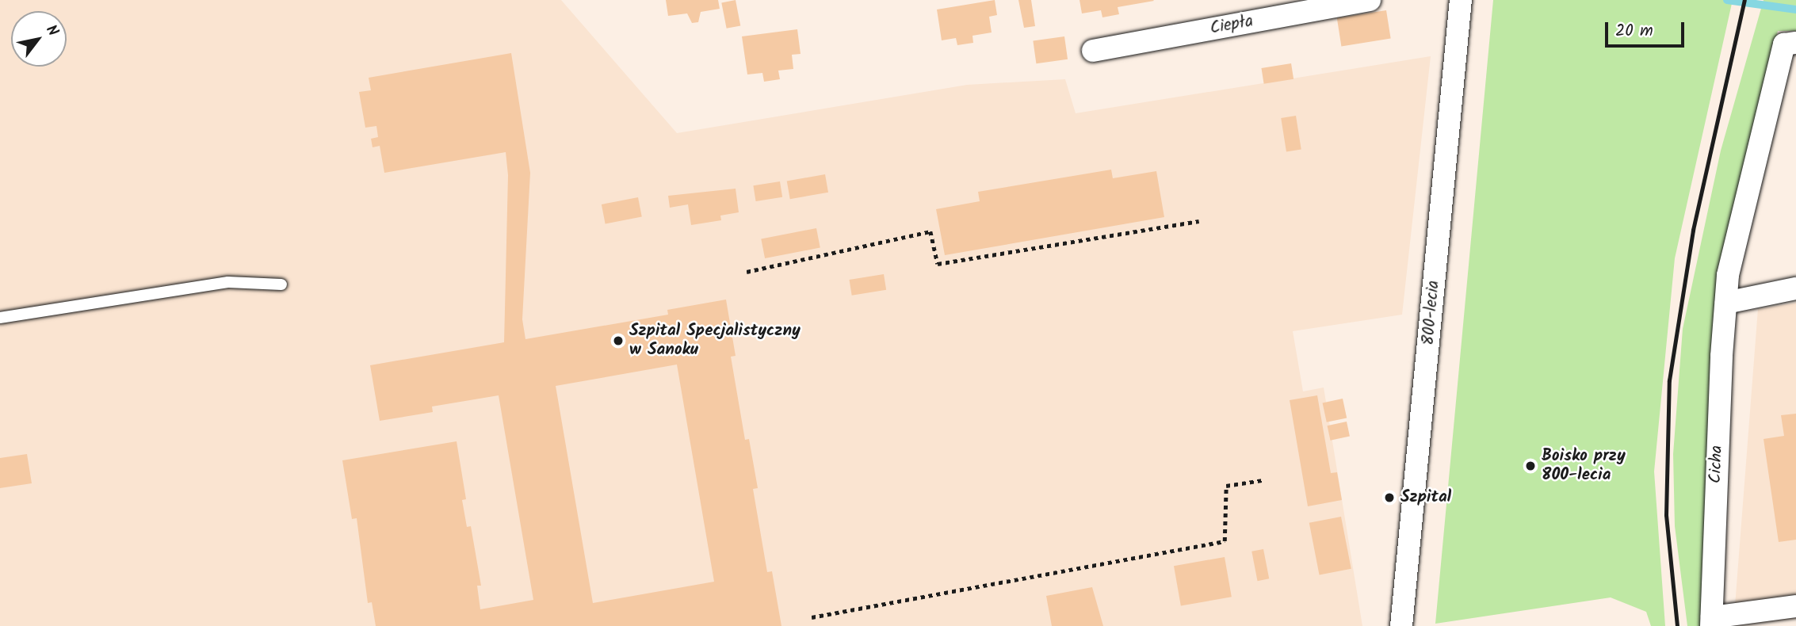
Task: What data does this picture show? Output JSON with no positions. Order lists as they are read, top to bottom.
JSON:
{
  "streets": {
    "street": ["Ciepła", "800-lecia", "Cicha"]
  },
  "places": ["Szpital Specjalistyczny w Sanoku", "Boisko przy 800-lecia", "Szpital"],
  "scale_bar": "20 m",
  "north": "top right"
}
